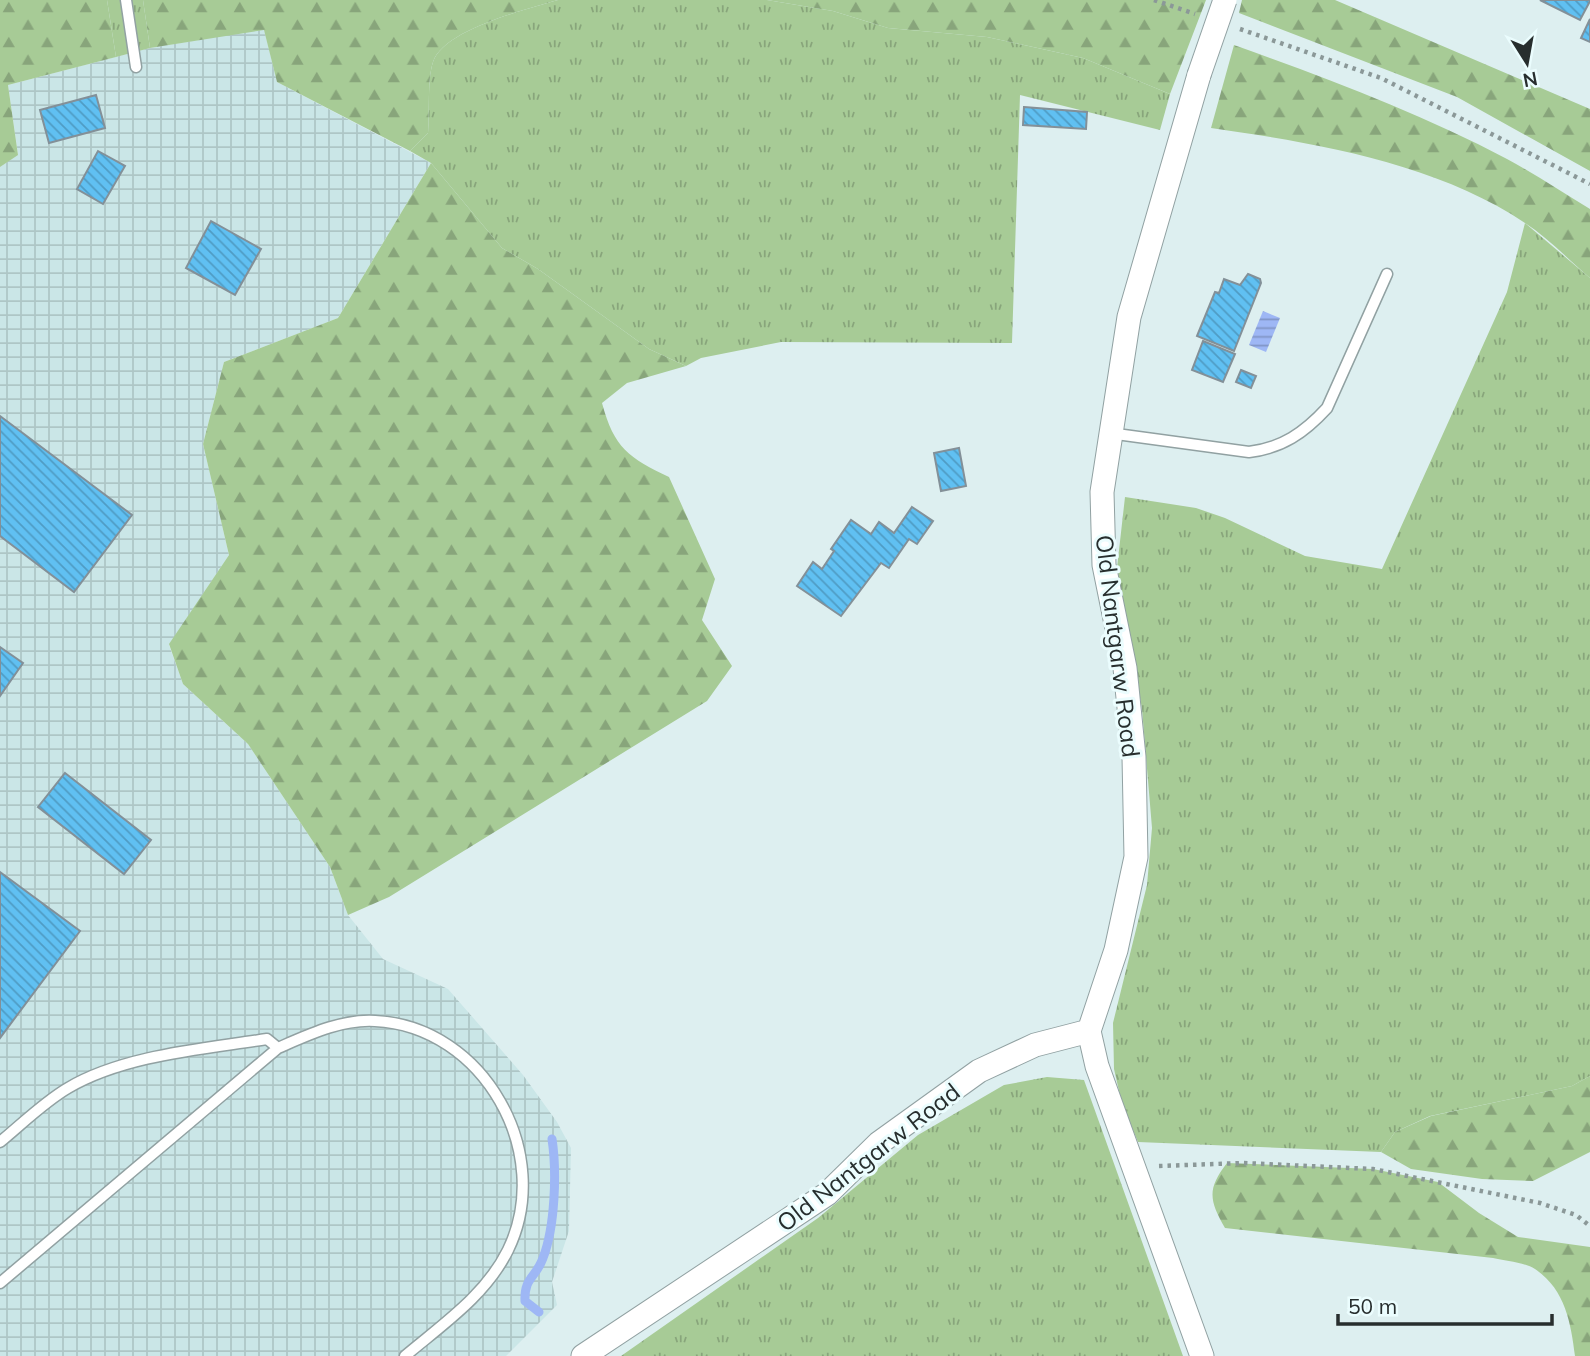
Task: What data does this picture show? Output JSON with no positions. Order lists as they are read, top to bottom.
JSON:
{
  "streets": {
    "street": ["Old Nantgarw Road"]
  },
  "scale_bar": "50 m",
  "north": "bottom"
}
